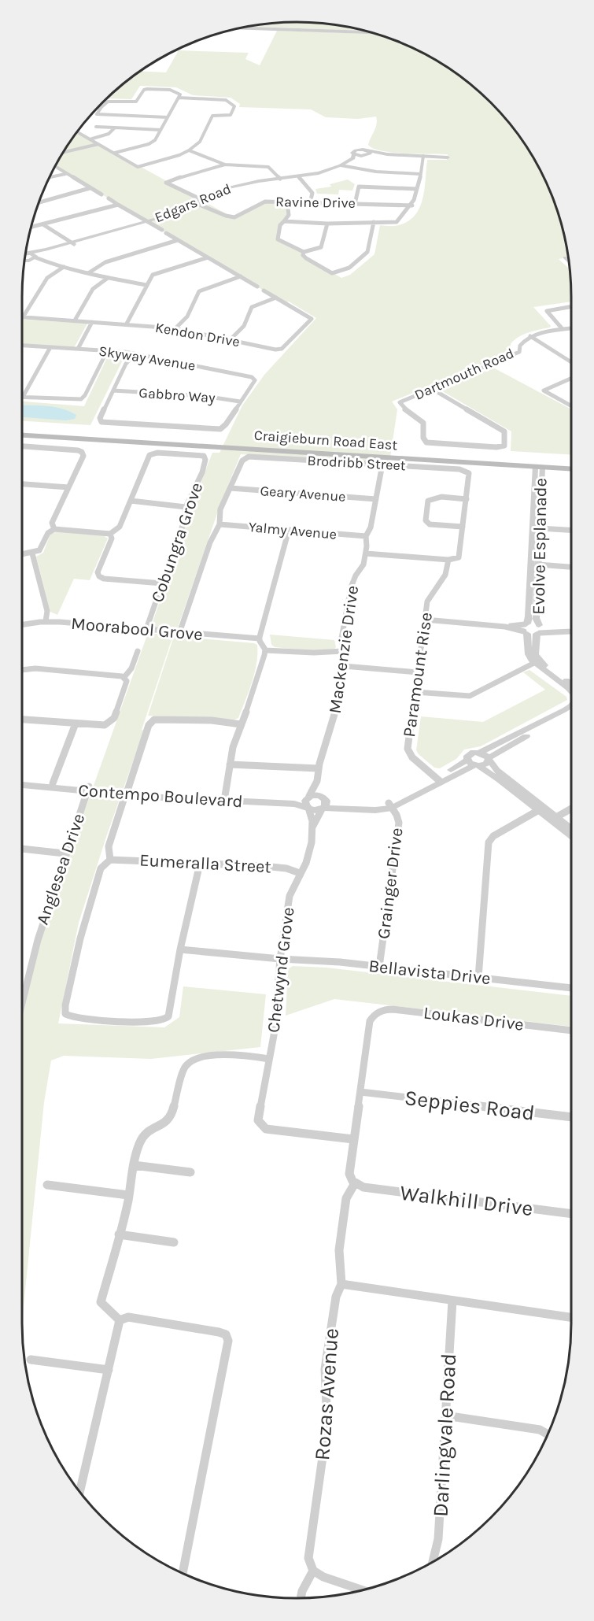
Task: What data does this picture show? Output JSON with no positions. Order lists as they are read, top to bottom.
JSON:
{
  "streets": {
    "main road": ["Craigieburn Road East"],
    "street": [
      "Ravine Drive",
      "Edgars Road",
      "Kendon Drive",
      "Skyway Avenue",
      "Dartmouth Road",
      "Gabbro Way",
      "Brodribb Street",
      "Geary Avenue",
      "Yalmy Avenue",
      "Cobungra Grove",
      "Evolve Esplanade",
      "Moorabool Grove",
      "Mackenzie Drive",
      "Paramount Rise",
      "Contempo Boulevard",
      "Eumeralla Street",
      "Anglesea Drive",
      "Grainger Drive",
      "Chetwynd Grove",
      "Bellavista Drive",
      "Loukas Drive",
      "Seppies Road",
      "Walkhill Drive",
      "Rozas Avenue",
      "Darlingvale Road"
    ]
  },
  "crossings": [
    ["Ravine Drive", "Edgars Road"],
    ["Skyway Avenue", "Gabbro Way"],
    ["Craigieburn Road East", "Evolve Esplanade"],
    ["Brodribb Street", "Geary Avenue"],
    ["Brodribb Street", "Mackenzie Drive"],
    ["Geary Avenue", "Mackenzie Drive"],
    ["Yalmy Avenue", "Mackenzie Drive"],
    ["Cobungra Grove", "Moorabool Grove"],
    ["Mackenzie Drive", "Contempo Boulevard"],
    ["Mackenzie Drive", "Chetwynd Grove"],
    ["Contempo Boulevard", "Anglesea Drive"],
    ["Contempo Boulevard", "Chetwynd Grove"],
    ["Eumeralla Street", "Chetwynd Grove"],
    ["Grainger Drive", "Bellavista Drive"],
    ["Chetwynd Grove", "Bellavista Drive"],
    ["Loukas Drive", "Seppies Road"],
    ["Walkhill Drive", "Rozas Avenue"]
  ]
}
